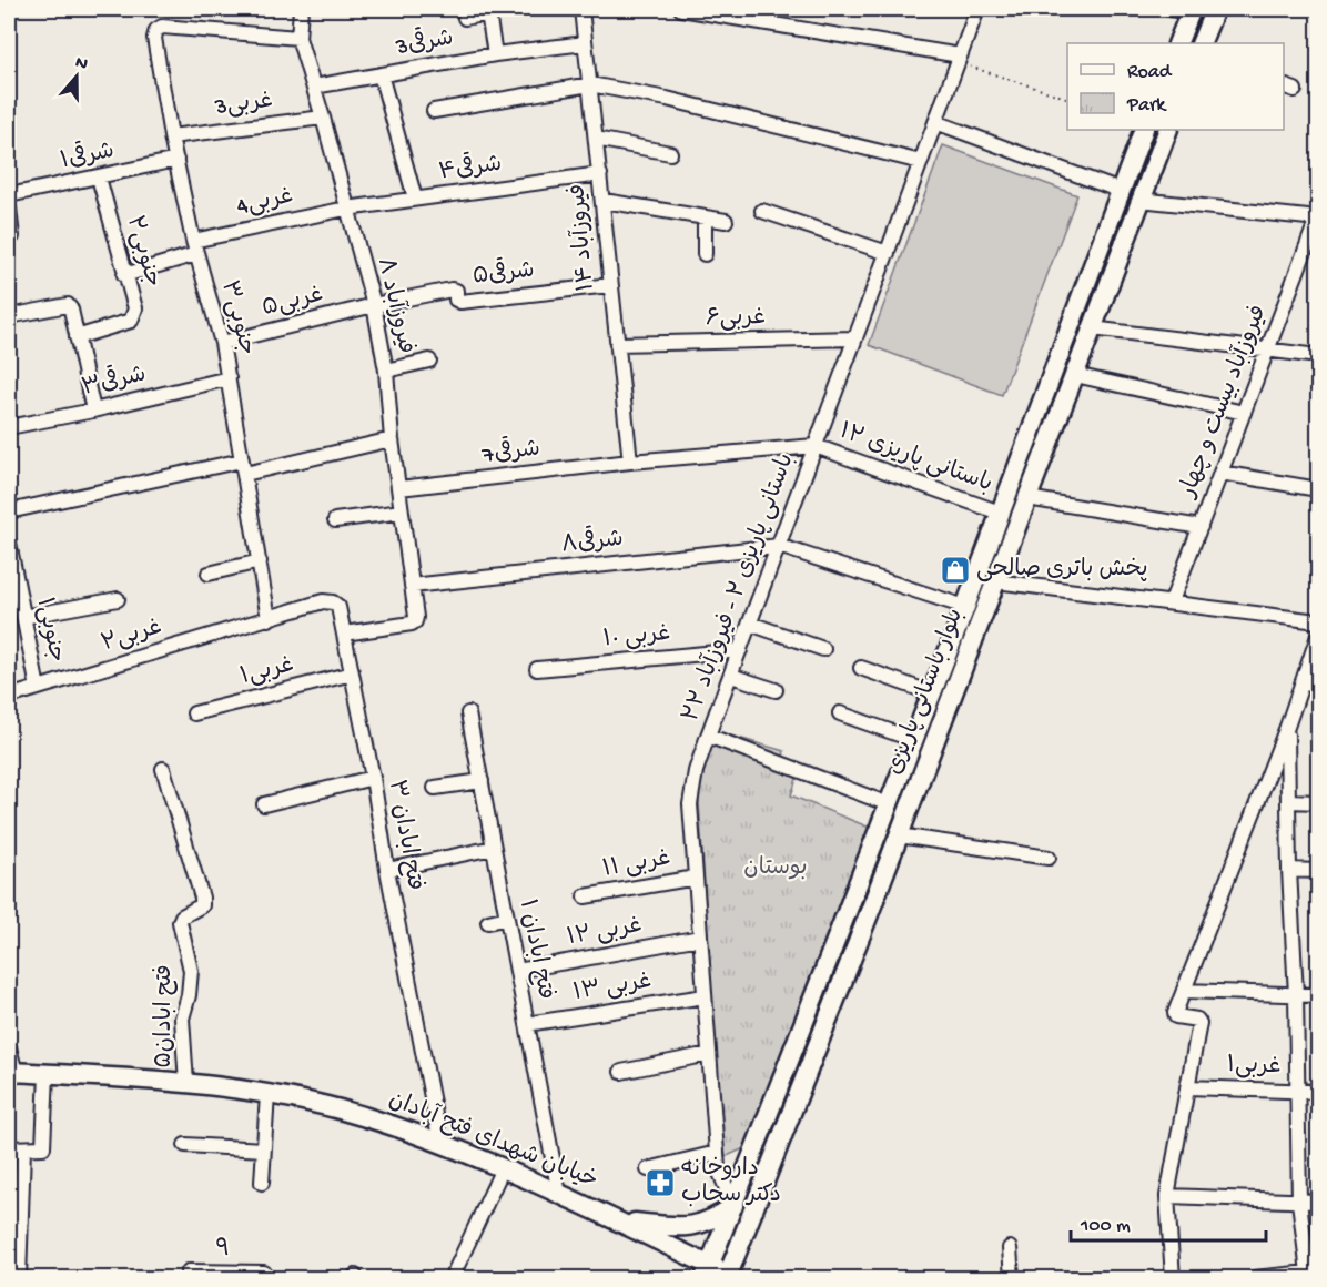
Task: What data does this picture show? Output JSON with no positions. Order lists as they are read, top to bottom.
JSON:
{
  "streets": {
    "main road": ["بلوار باستانی پاریزی", "خیابان شهدای فتح آبادان"],
    "street": [
      "شرقی3",
      "غربی3",
      "شرقی۱",
      "شرقی۴",
      "غربی4",
      "فیروزآباد ۱۴",
      "جنوبی۲",
      "شرقی۵",
      "غربی۵",
      "فیروزآباد ۸",
      "جنوبی۳",
      "غربی۶",
      "شرقی۳",
      "فیروزآباد بیست و چهار",
      "شرقی7",
      "باستانی پاریزی ۱۲",
      "شرقی۸",
      "باستانی پاریزی ۲ - فیروزآباد ۲۲",
      "جنوبی۱",
      "غربی۲",
      "غربی ۱۰",
      "غربی۱",
      "فتح ابادان ۳",
      "غربی ۱۱",
      "غربی ۱۲",
      "فتح ابادان ۱",
      "غربی ۱۳",
      "فتح ابادان۵",
      "۹"
    ]
  },
  "crossings": [
    ["شرقی3", "فیروزآباد ۱۴"],
    ["شرقی3", "فیروزآباد ۸"],
    ["غربی3", "فیروزآباد ۸"],
    ["غربی3", "جنوبی۳"],
    ["شرقی۱", "جنوبی۲"],
    ["شرقی۱", "جنوبی۳"],
    ["شرقی۴", "غربی4"],
    ["شرقی۴", "فیروزآباد ۱۴"],
    ["شرقی۴", "فیروزآباد ۸"],
    ["غربی4", "فیروزآباد ۸"],
    ["غربی4", "جنوبی۳"],
    ["فیروزآباد ۱۴", "شرقی۵"],
    ["فیروزآباد ۱۴", "غربی۶"],
    ["فیروزآباد ۱۴", "شرقی7"],
    ["شرقی۵", "غربی۵"],
    ["شرقی۵", "فیروزآباد ۸"],
    ["غربی۵", "فیروزآباد ۸"],
    ["غربی۵", "جنوبی۳"],
    ["فیروزآباد ۸", "جنوبی۳"],
    ["فیروزآباد ۸", "شرقی7"],
    ["فیروزآباد ۸", "شرقی۸"],
    ["فیروزآباد ۸", "فتح ابادان ۳"],
    ["جنوبی۳", "شرقی۳"],
    ["جنوبی۳", "غربی۲"],
    ["جنوبی۳", "فتح ابادان ۳"],
    ["غربی۶", "باستانی پاریزی ۲ - فیروزآباد ۲۲"],
    ["شرقی7", "باستانی پاریزی ۱۲"],
    ["شرقی7", "باستانی پاریزی ۲ - فیروزآباد ۲۲"],
    ["باستانی پاریزی ۱۲", "باستانی پاریزی ۲ - فیروزآباد ۲۲"],
    ["باستانی پاریزی ۱۲", "بلوار باستانی پاریزی"],
    ["شرقی۸", "باستانی پاریزی ۲ - فیروزآباد ۲۲"],
    ["باستانی پاریزی ۲ - فیروزآباد ۲۲", "غربی ۱۰"],
    ["باستانی پاریزی ۲ - فیروزآباد ۲۲", "بلوار باستانی پاریزی"],
    ["باستانی پاریزی ۲ - فیروزآباد ۲۲", "غربی ۱۱"],
    ["باستانی پاریزی ۲ - فیروزآباد ۲۲", "غربی ۱۲"],
    ["باستانی پاریزی ۲ - فیروزآباد ۲۲", "غربی ۱۳"],
    ["جنوبی۱", "غربی۲"],
    ["غربی۲", "فتح ابادان ۳"],
    ["غربی۱", "فتح ابادان ۳"],
    ["بلوار باستانی پاریزی", "خیابان شهدای فتح آبادان"],
    ["فتح ابادان ۳", "خیابان شهدای فتح آبادان"],
    ["غربی ۱۲", "فتح ابادان ۱"],
    ["فتح ابادان ۱", "غربی ۱۳"],
    ["فتح ابادان ۱", "خیابان شهدای فتح آبادان"],
    ["فتح ابادان۵", "خیابان شهدای فتح آبادان"]
  ],
  "parks": ["بوستان"],
  "places": {
    "shop": ["پخش باتری صالحی"],
    "pharmacy": ["داروخانه دکتر سحاب"]
  },
  "legend": ["Road", "Park"],
  "scale_bar": "100 m",
  "north": "top"
}
